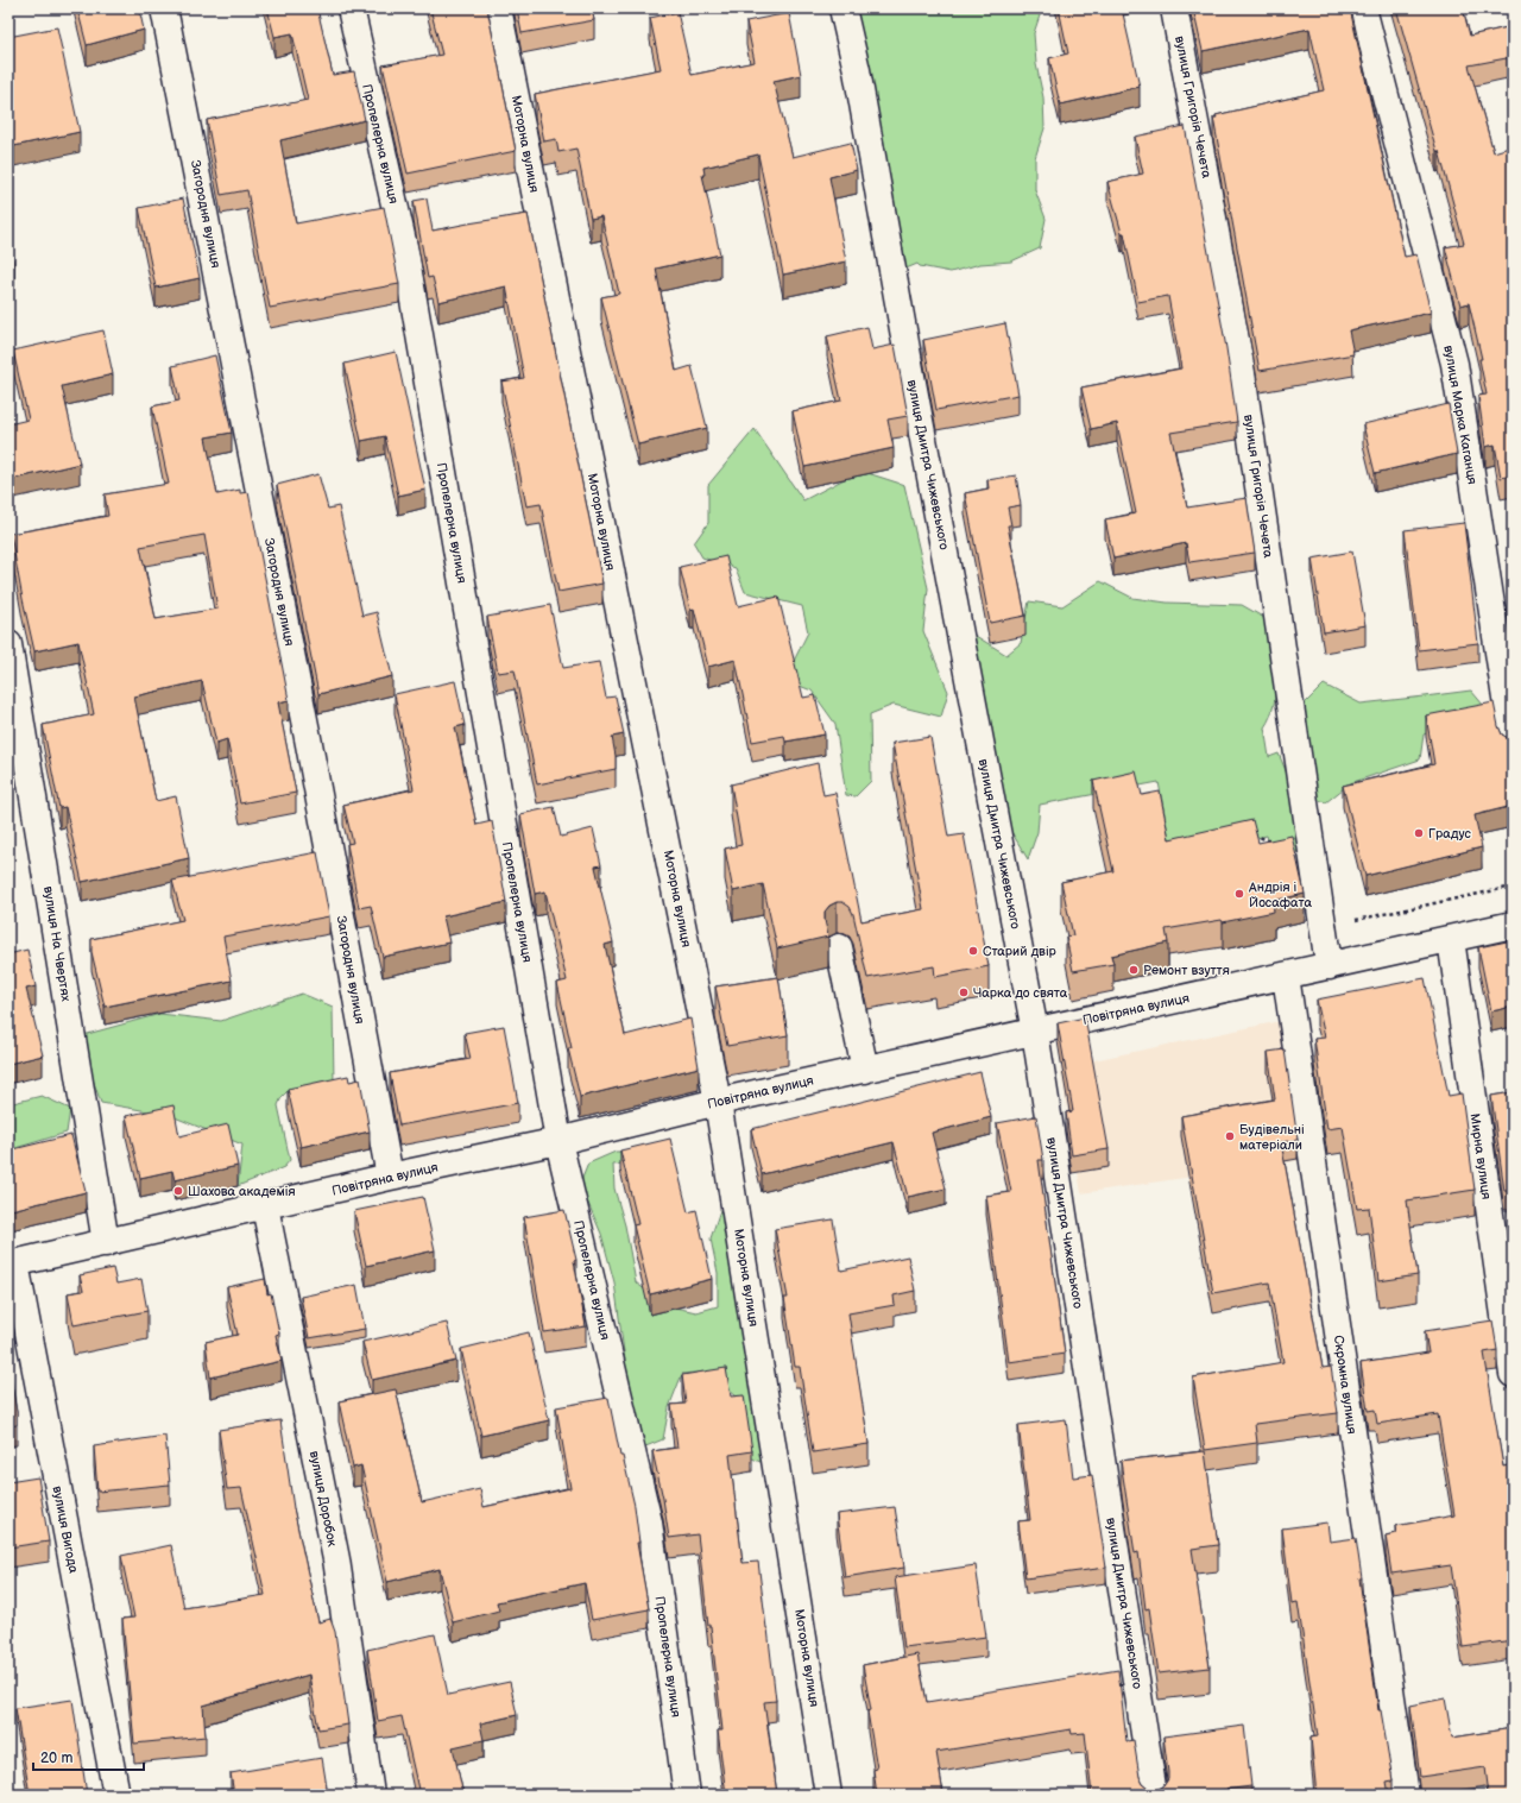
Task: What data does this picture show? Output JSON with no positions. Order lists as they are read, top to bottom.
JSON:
{
  "streets": {
    "street": [
      "вулиця Григорія Чечета",
      "Пропелерна вулиця",
      "Моторна вулиця",
      "Загородня вулиця",
      "вулиця Марка Каганця",
      "вулиця Дмитра Чижевського",
      "вулиця На Чвертях",
      "Повітряна вулиця",
      "Мирна вулиця",
      "Скромна вулиця",
      "вулиця Доробок",
      "вулиця Вигода"
    ]
  },
  "crossings": [
    ["вулиця Григорія Чечета", "Повітряна вулиця"],
    ["Пропелерна вулиця", "Повітряна вулиця"],
    ["Моторна вулиця", "Повітряна вулиця"],
    ["Загородня вулиця", "Повітряна вулиця"],
    ["вулиця Дмитра Чижевського", "Повітряна вулиця"],
    ["вулиця На Чвертях", "Повітряна вулиця"],
    ["Повітряна вулиця", "Мирна вулиця"],
    ["Повітряна вулиця", "Скромна вулиця"],
    ["Повітряна вулиця", "вулиця Доробок"],
    ["Повітряна вулиця", "вулиця Вигода"]
  ],
  "places": [
    "Градус",
    "Андрія і Йосафата",
    "Старий двір",
    "Ремонт взуття",
    "Чарка до свята",
    "Будівельні матеріали",
    "Шахова академія"
  ],
  "scale_bar": "20 m"
}
